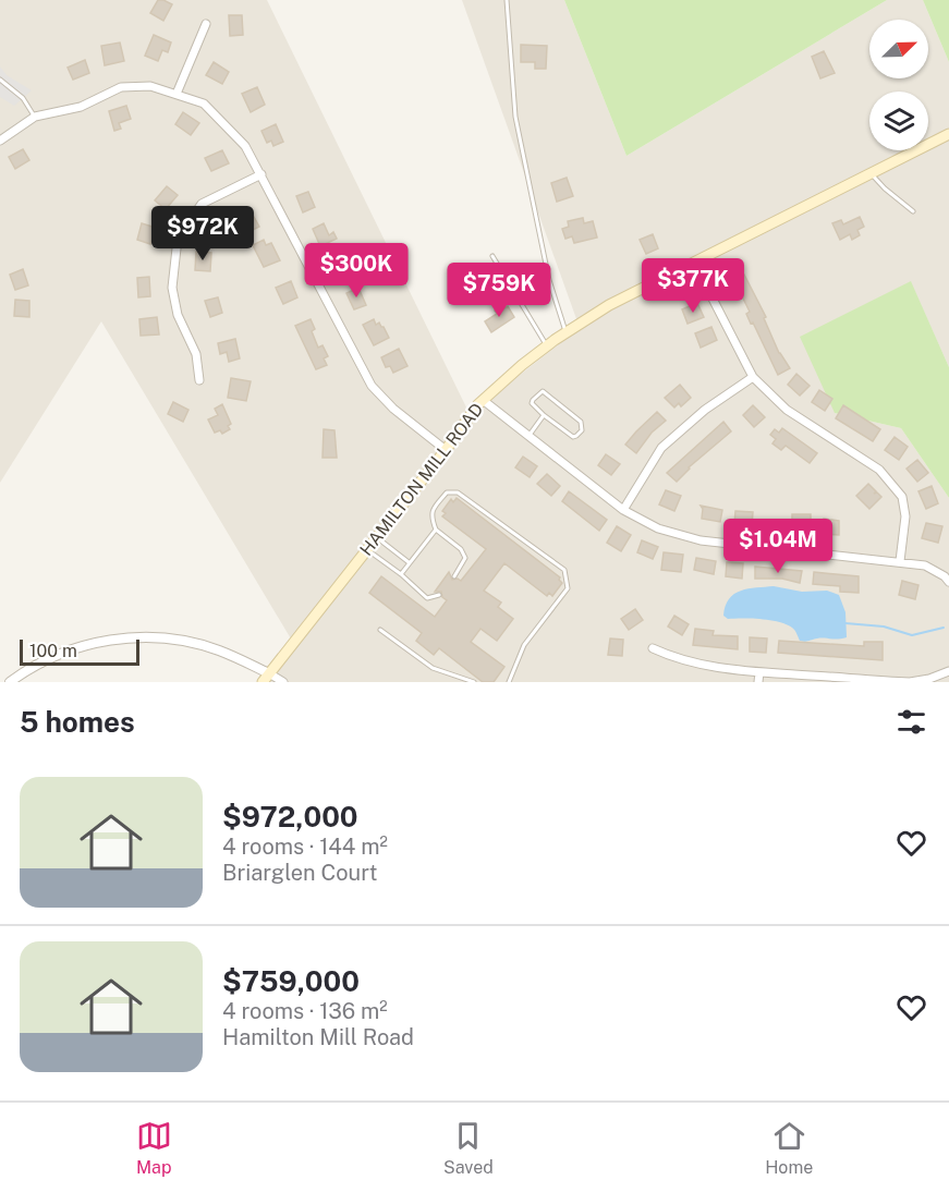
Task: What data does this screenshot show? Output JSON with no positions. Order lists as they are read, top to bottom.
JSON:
{
  "streets": {
    "main road": ["HAMILTON MILL ROAD"]
  },
  "scale_bar": "100 m",
  "north": "top right",
  "page": {
    "price": [
      "$972K",
      "$300K",
      "$377K",
      "$759K",
      "$1.04M"
    ],
    "scale": "100 m",
    "heading": "5 homes",
    "list": [
      {
        "name": "$972,000",
        "note": "4 rooms · 144 m² · Briarglen Court"
      },
      {
        "name": "$759,000",
        "note": "4 rooms · 136 m² · Hamilton Mill Road"
      }
    ],
    "tabs": ["Map", "Saved", "Home"]
  }
}
